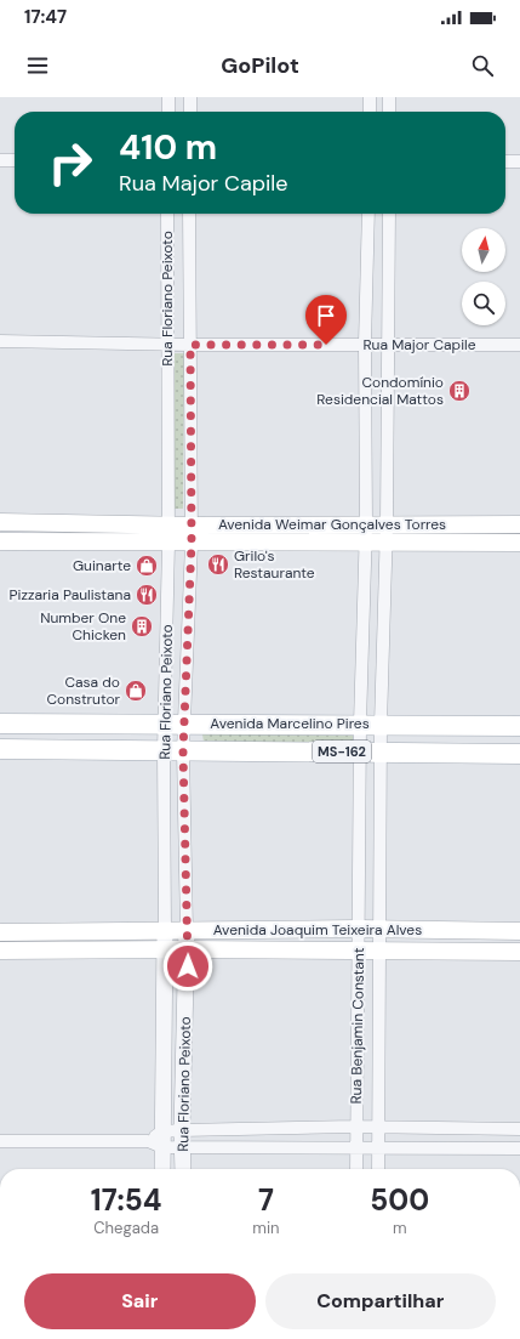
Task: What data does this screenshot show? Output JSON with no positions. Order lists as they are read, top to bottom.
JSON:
{
  "streets": {
    "main road": [
      "Avenida Weimar Gonçalves Torres",
      "Avenida Marcelino Pires",
      "MS-162",
      "Avenida Joaquim Teixeira Alves"
    ],
    "street": ["Rua Floriano Peixoto", "Rua Major Capile", "Rua Benjamin Constant"]
  },
  "crossings": [
    ["Rua Floriano Peixoto", "Rua Major Capile"],
    ["Rua Floriano Peixoto", "Avenida Weimar Gonçalves Torres"],
    ["Rua Floriano Peixoto", "Avenida Marcelino Pires"],
    ["Rua Floriano Peixoto", "Avenida Joaquim Teixeira Alves"],
    ["Rua Major Capile", "Rua Benjamin Constant"],
    ["Avenida Weimar Gonçalves Torres", "Rua Benjamin Constant"],
    ["Avenida Marcelino Pires", "Rua Benjamin Constant"],
    ["Avenida Joaquim Teixeira Alves", "Rua Benjamin Constant"]
  ],
  "places": {
    "building": ["Condomínio Residencial Mattos", "Number One Chicken"],
    "restaurant": ["Grilo's Restaurante", "Pizzaria Paulistana"],
    "shop": ["Guinarte", "Casa do Construtor"]
  },
  "north": "top",
  "page": {
    "status": "17:47",
    "header": "GoPilot",
    "turn": ["410 m", "Rua Major Capile"],
    "eta": [
      "17:54",
      "Chegada",
      "7",
      "min",
      "500",
      "m"
    ],
    "buttons": ["Sair", "Compartilhar"]
  }
}
